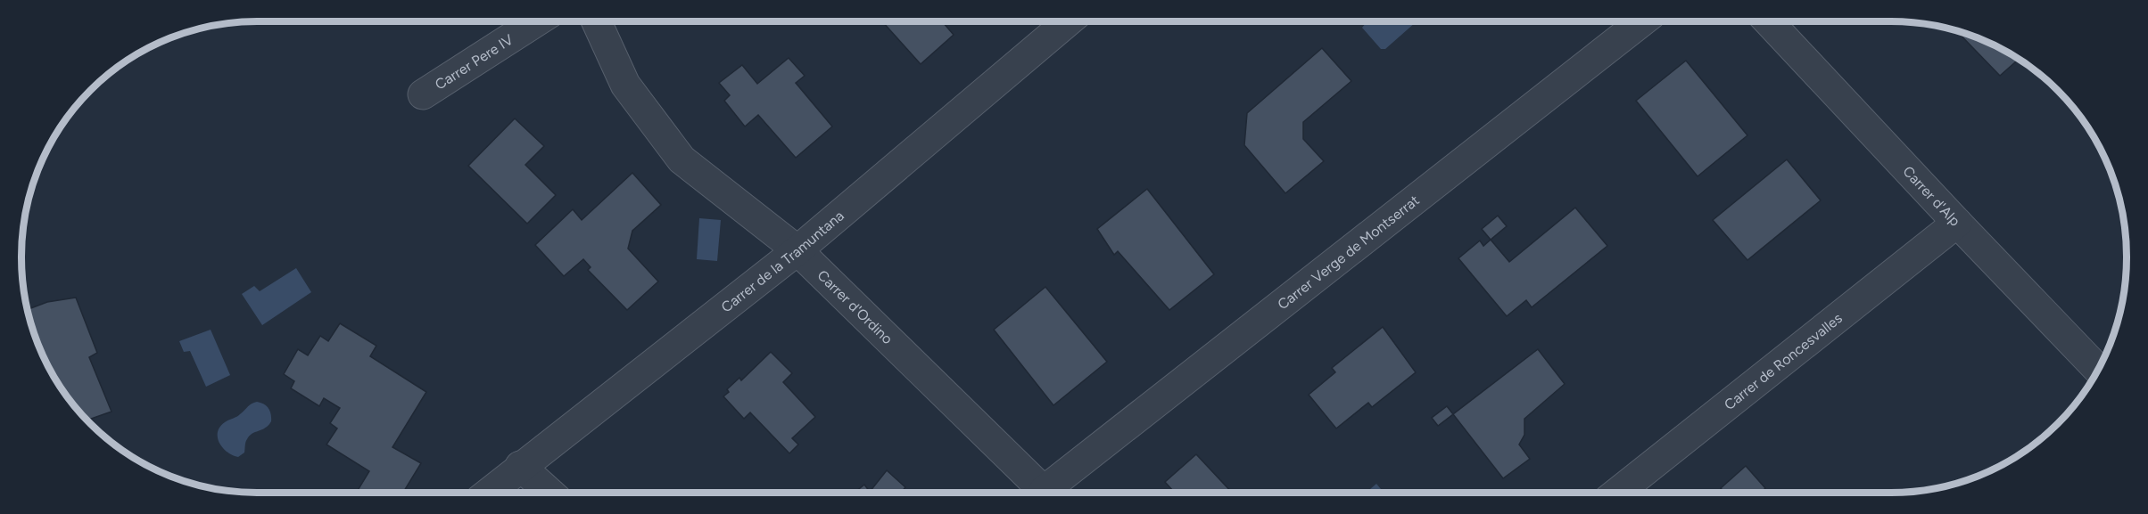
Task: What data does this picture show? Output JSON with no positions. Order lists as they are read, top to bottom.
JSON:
{
  "streets": {
    "street": [
      "Carrer Pere IV",
      "Carrer d'Alp",
      "Carrer Verge de Montserrat",
      "Carrer de la Tramuntana",
      "Carrer d'Ordino",
      "Carrer de Roncesvalles"
    ]
  },
  "crossings": [
    ["Carrer d'Alp", "Carrer de Roncesvalles"],
    ["Carrer de la Tramuntana", "Carrer d'Ordino"]
  ]
}
